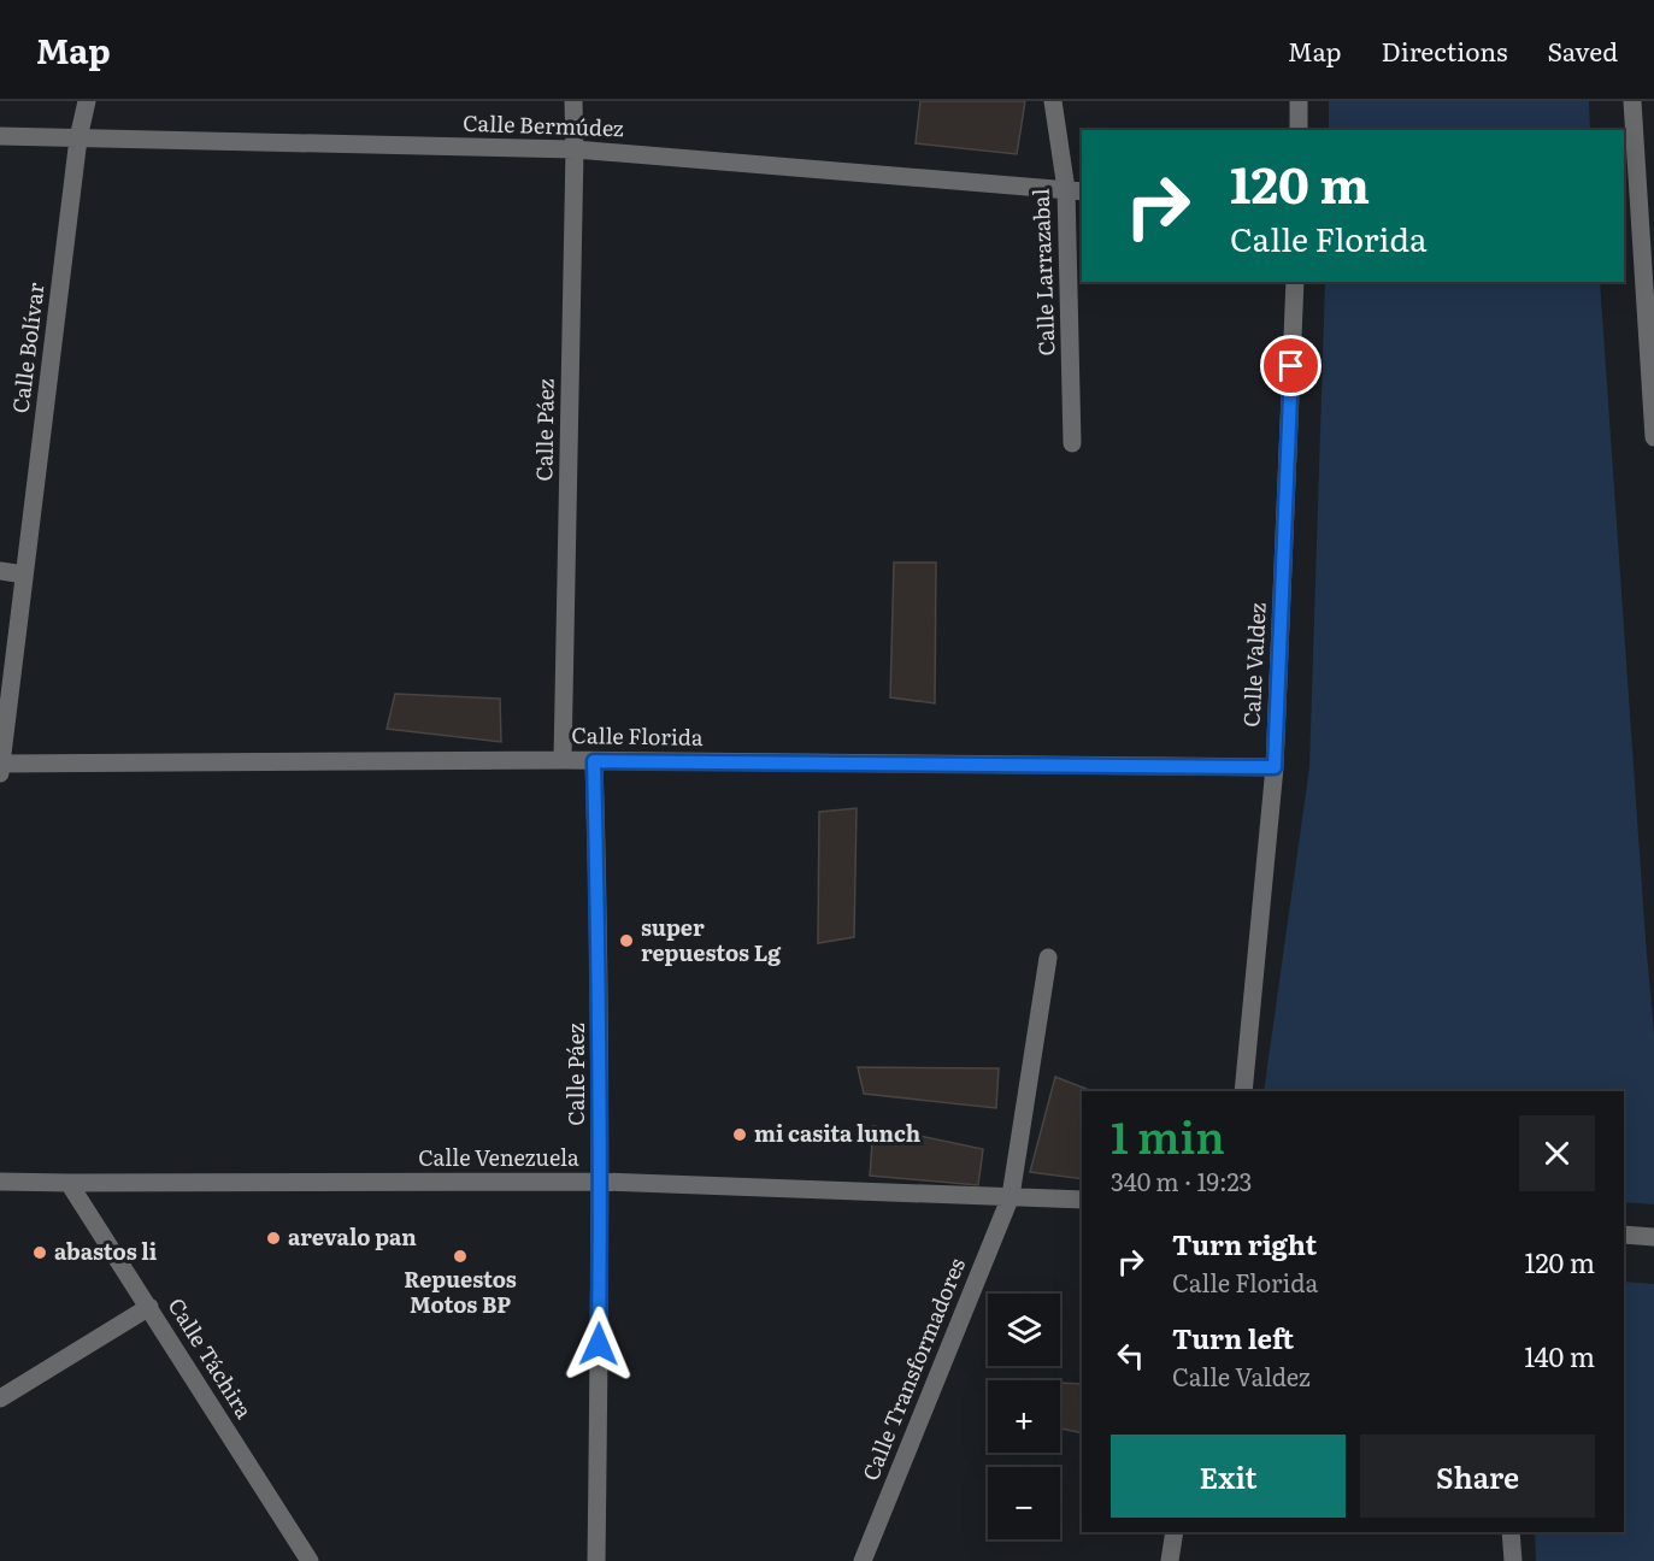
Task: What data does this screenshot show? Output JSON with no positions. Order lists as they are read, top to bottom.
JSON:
{
  "streets": {
    "street": [
      "Calle Bermúdez",
      "Calle Larrazabal",
      "Calle Bolívar",
      "Calle Páez",
      "Calle Valdez",
      "Calle Florida",
      "Calle Venezuela",
      "Calle Táchira",
      "Calle Transformadores"
    ]
  },
  "crossings": [
    ["Calle Bermúdez", "Calle Larrazabal"],
    ["Calle Bermúdez", "Calle Bolívar"],
    ["Calle Bermúdez", "Calle Páez"],
    ["Calle Bolívar", "Calle Florida"],
    ["Calle Páez", "Calle Florida"],
    ["Calle Páez", "Calle Venezuela"],
    ["Calle Valdez", "Calle Florida"],
    ["Calle Venezuela", "Calle Táchira"],
    ["Calle Venezuela", "Calle Transformadores"]
  ],
  "places": [
    "super repuestos Lg",
    "mi casita lunch",
    "arevalo pan",
    "abastos li",
    "Repuestos Motos BP"
  ],
  "page": {
    "header": "Map",
    "nav": ["Map", "Directions", "Saved"],
    "turn": ["120 m", "Calle Florida"],
    "heading": ["1 min", "340 m · 19:23"],
    "list": [
      {
        "name": "Turn right",
        "note": "Calle Florida",
        "value": "120 m"
      },
      {
        "name": "Turn left",
        "note": "Calle Valdez",
        "value": "140 m"
      }
    ],
    "map_buttons": ["+", "−"],
    "buttons": ["Exit", "Share"]
  }
}
